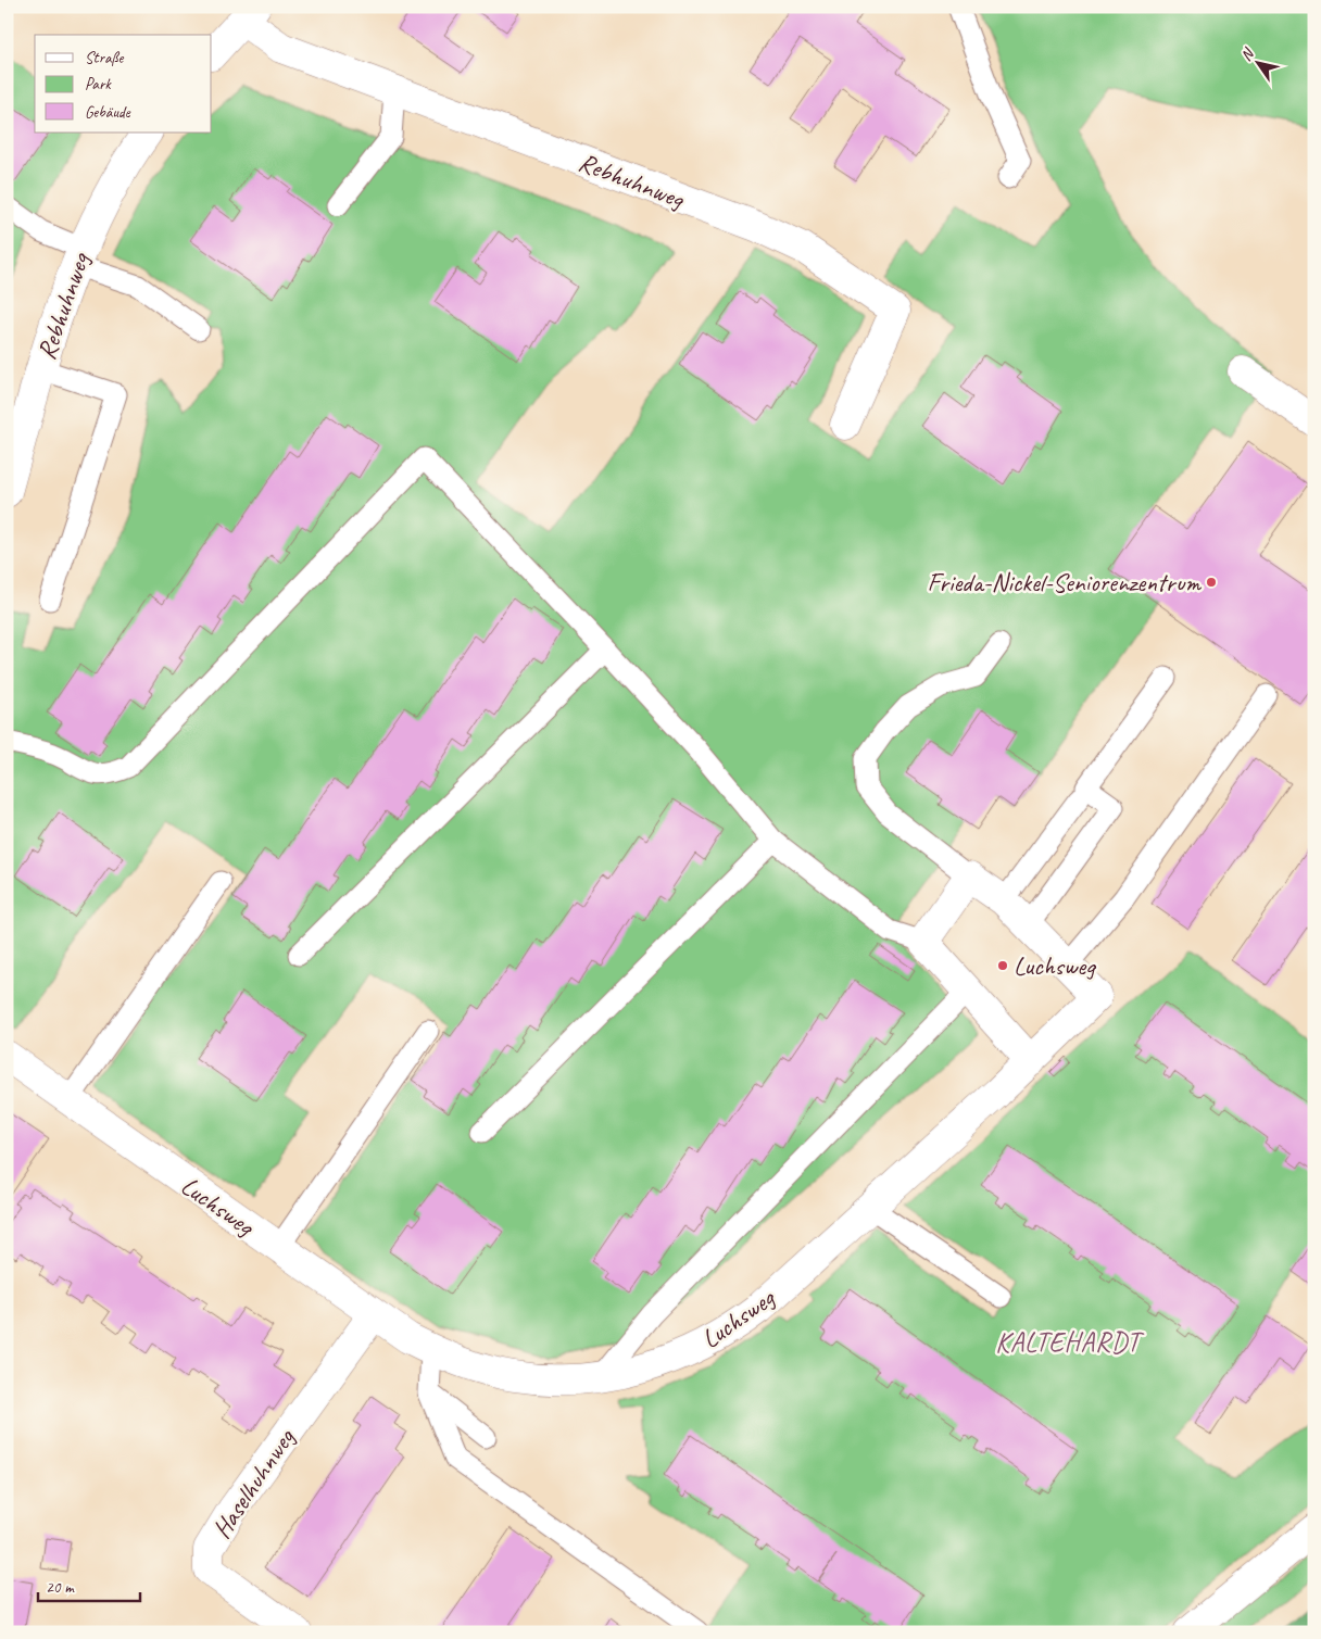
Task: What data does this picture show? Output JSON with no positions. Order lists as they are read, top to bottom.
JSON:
{
  "streets": {
    "street": ["Rebhuhnweg", "Luchsweg", "Haselhuhnweg"]
  },
  "crossings": [
    ["Luchsweg", "Haselhuhnweg"]
  ],
  "districts": ["KALTEHARDT"],
  "places": ["Frieda-Nickel-Seniorenzentrum", "Luchsweg"],
  "legend": ["Straße", "Park", "Gebäude"],
  "scale_bar": "20 m",
  "north": "top left"
}
